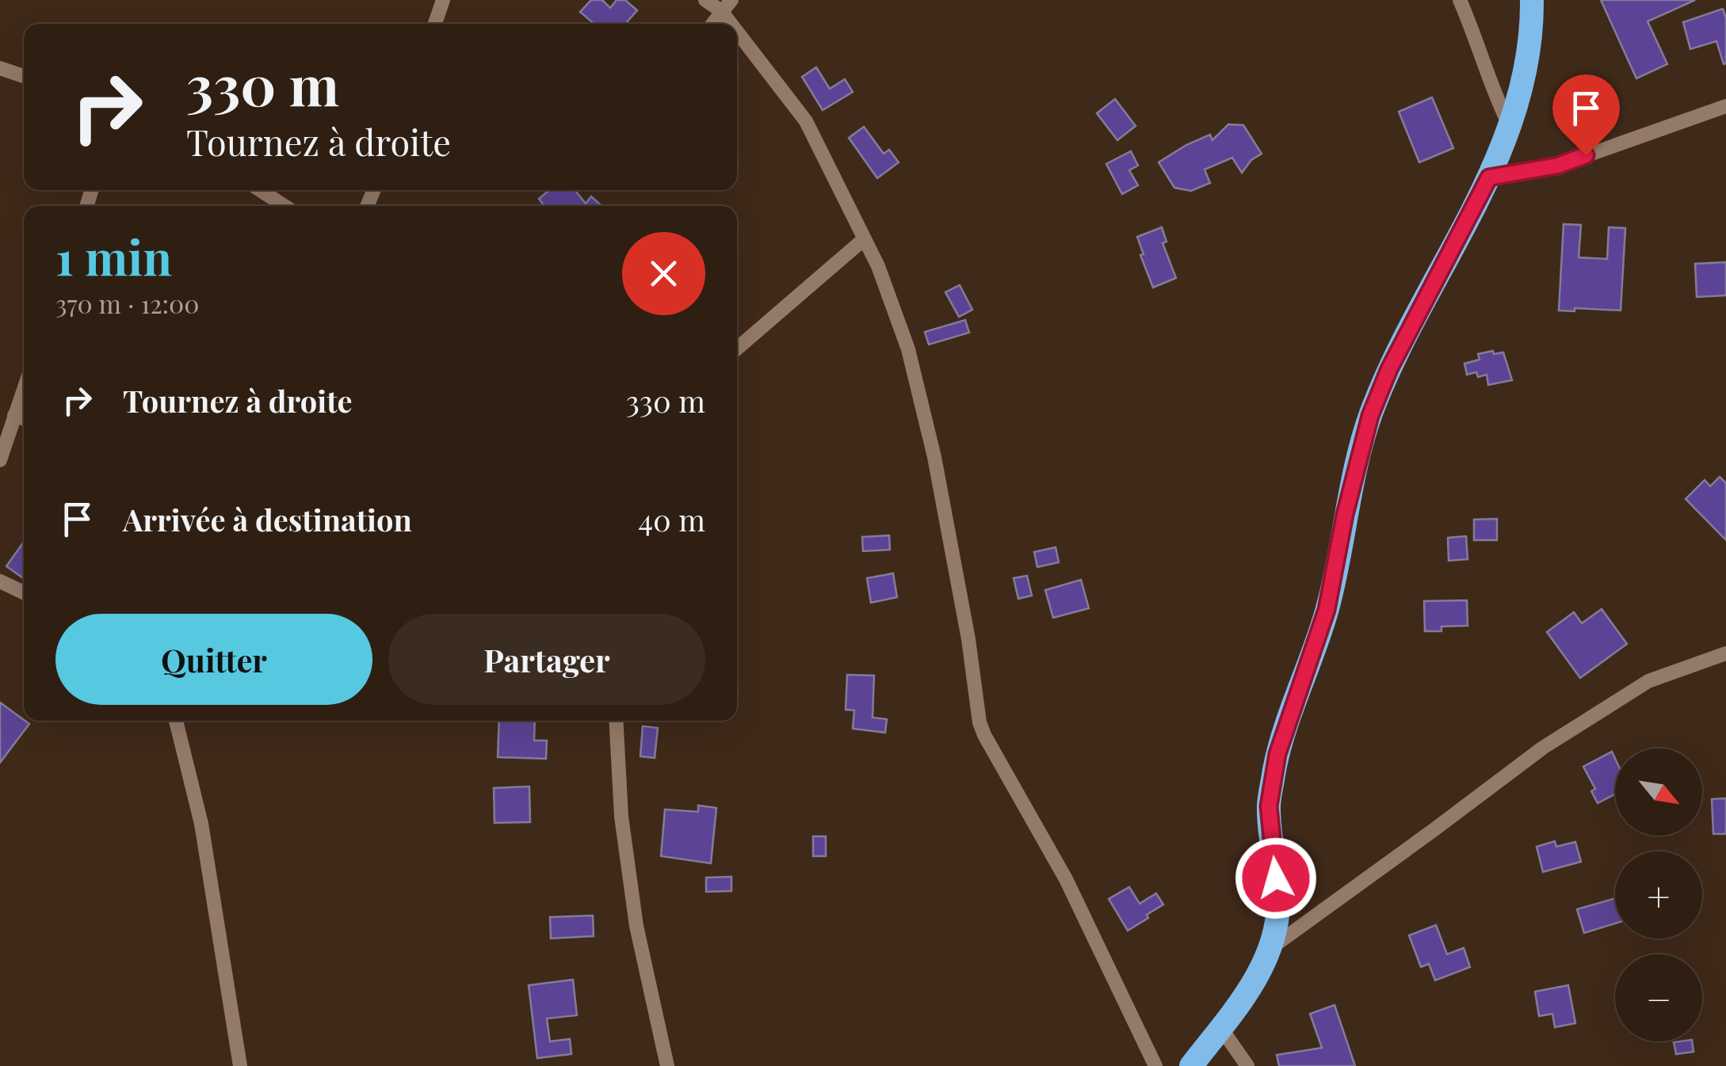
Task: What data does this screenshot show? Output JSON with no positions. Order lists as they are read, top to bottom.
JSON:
{
  "north": "bottom right",
  "page": {
    "turn": ["330 m", "Tournez à droite"],
    "heading": ["1 min", "370 m · 12:00"],
    "list": [
      {
        "name": "Tournez à droite",
        "value": "330 m"
      },
      {
        "name": "Arrivée à destination",
        "value": "40 m"
      }
    ],
    "buttons": ["Quitter", "Partager"],
    "map_buttons": ["+", "−"]
  }
}
